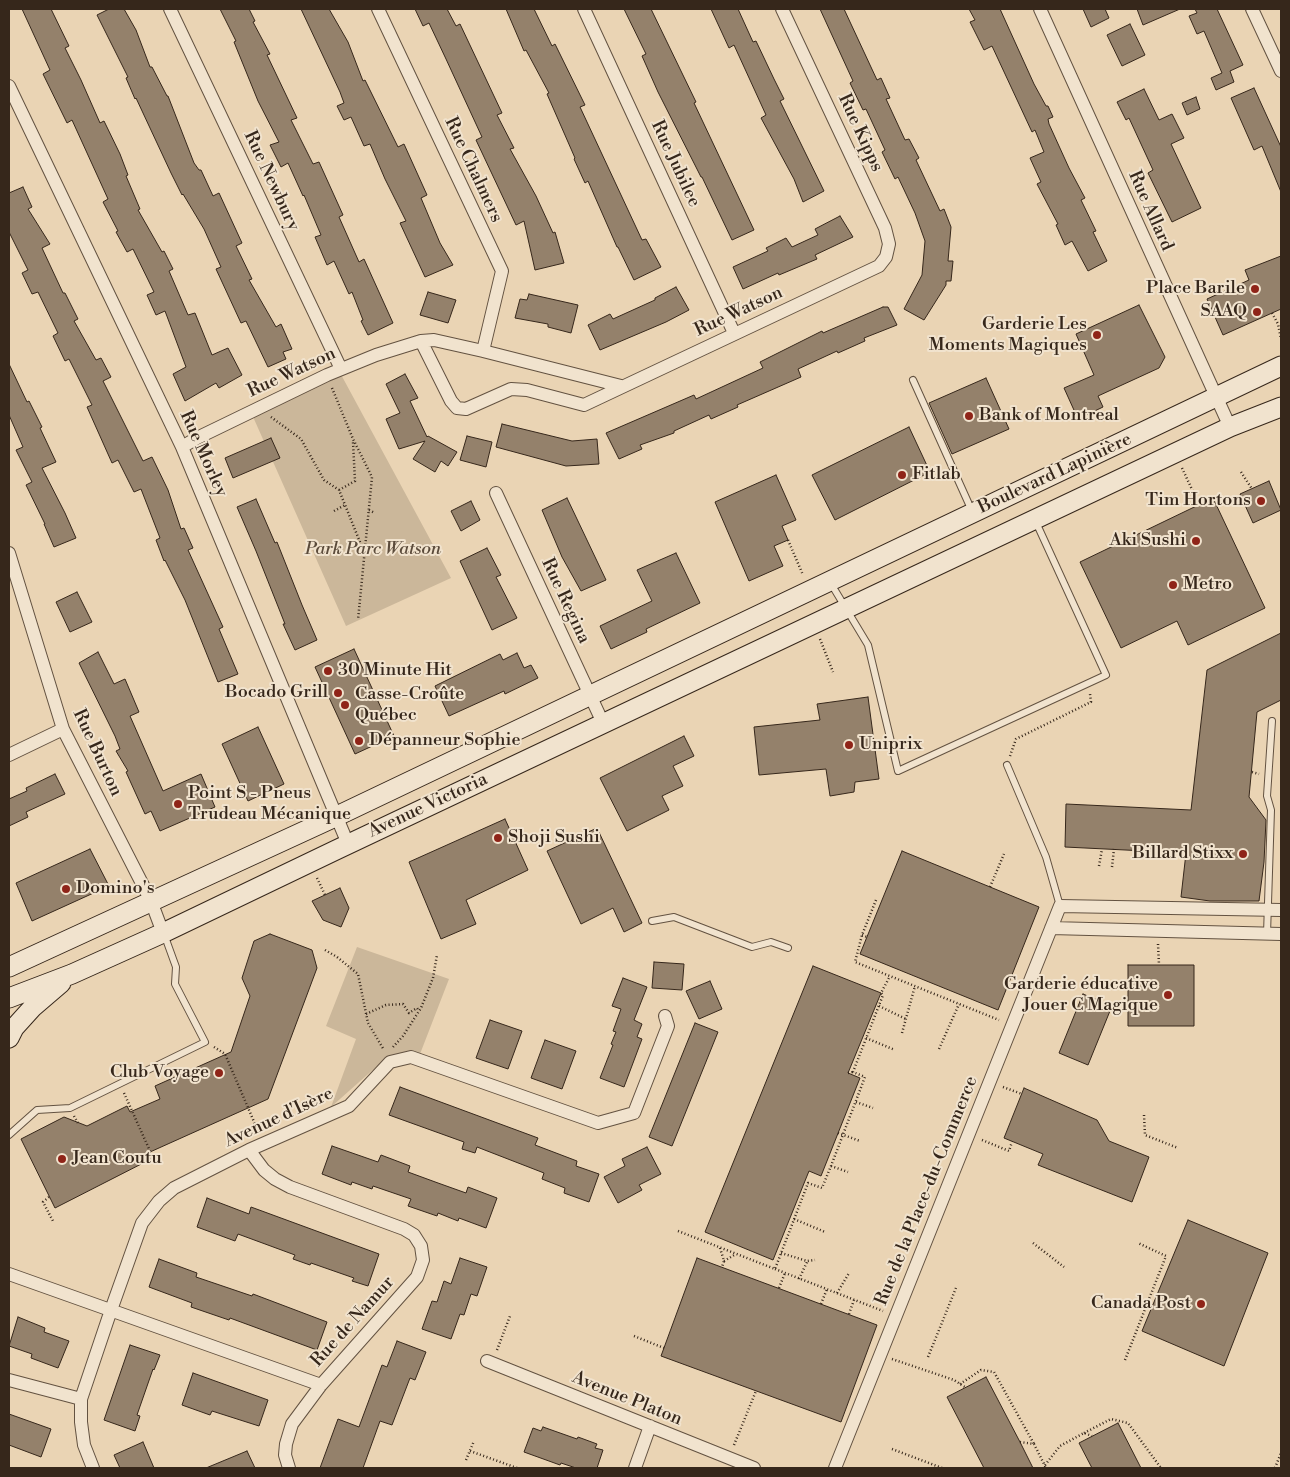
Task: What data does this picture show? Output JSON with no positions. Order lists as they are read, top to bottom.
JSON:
{
  "streets": {
    "main road": ["Boulevard Lapinière", "Avenue Victoria"],
    "street": [
      "Rue Kipps",
      "Rue Jubilee",
      "Rue Chalmers",
      "Rue Newbury",
      "Rue Allard",
      "Rue Watson",
      "Rue Morley",
      "Rue Regina",
      "Rue Burton",
      "Avenue d'Isère",
      "Rue de la Place-du-Commerce",
      "Rue de Namur",
      "Avenue Platon"
    ]
  },
  "crossings": [
    ["Rue Kipps", "Rue Watson"],
    ["Rue Jubilee", "Rue Watson"],
    ["Rue Chalmers", "Rue Watson"],
    ["Rue Newbury", "Rue Watson"],
    ["Rue Allard", "Boulevard Lapinière"],
    ["Rue Watson", "Rue Morley"],
    ["Rue Morley", "Avenue Victoria"],
    ["Boulevard Lapinière", "Avenue Victoria"],
    ["Rue Regina", "Avenue Victoria"],
    ["Rue Burton", "Avenue Victoria"],
    ["Avenue d'Isère", "Rue de Namur"]
  ],
  "parks": ["Park Parc Watson"],
  "places": [
    "Place Barile",
    "SAAQ",
    "Garderie Les Moments Magiques",
    "Bank of Montreal",
    "Fitlab",
    "Tim Hortons",
    "Aki Sushi",
    "Metro",
    "30 Minute Hit",
    "Bocado Grill",
    "Casse-Croûte Québec",
    "Dépanneur Sophie",
    "Uniprix",
    "Point S - Pneus Trudeau Mécanique",
    "Shoji Sushi",
    "Billard Stixx",
    "Domino's",
    "Garderie éducative Jouer C Magique",
    "Club Voyage",
    "Jean Coutu",
    "Canada Post"
  ]
}
